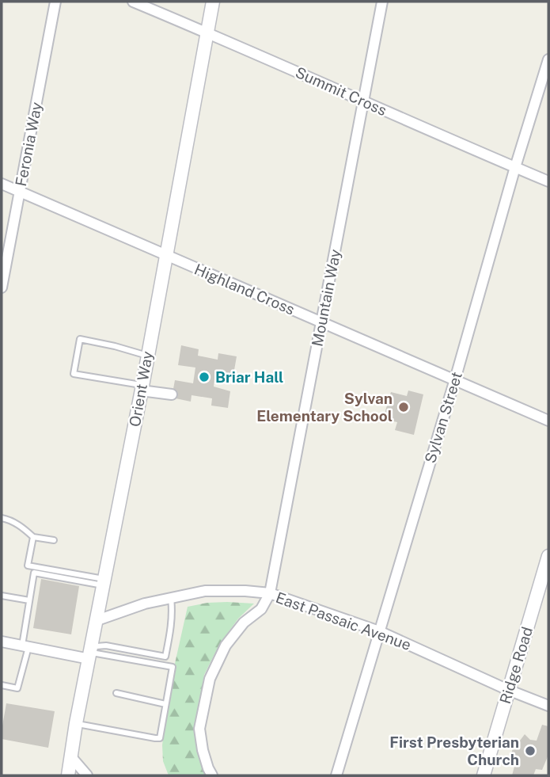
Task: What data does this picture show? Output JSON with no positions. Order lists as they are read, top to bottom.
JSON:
{
  "streets": {
    "street": [
      "Summit Cross",
      "Feronia Way",
      "Highland Cross",
      "Mountain Way",
      "Orient Way",
      "Sylvan Street",
      "East Passaic Avenue",
      "Ridge Road"
    ]
  },
  "crossings": [
    ["Summit Cross", "Mountain Way"],
    ["Summit Cross", "Orient Way"],
    ["Summit Cross", "Sylvan Street"],
    ["Feronia Way", "Highland Cross"],
    ["Highland Cross", "Mountain Way"],
    ["Highland Cross", "Orient Way"],
    ["Highland Cross", "Sylvan Street"],
    ["Mountain Way", "East Passaic Avenue"],
    ["Orient Way", "East Passaic Avenue"],
    ["Sylvan Street", "East Passaic Avenue"],
    ["East Passaic Avenue", "Ridge Road"]
  ],
  "places": ["Briar Hall", "Sylvan Elementary School", "First Presbyterian Church"]
}
